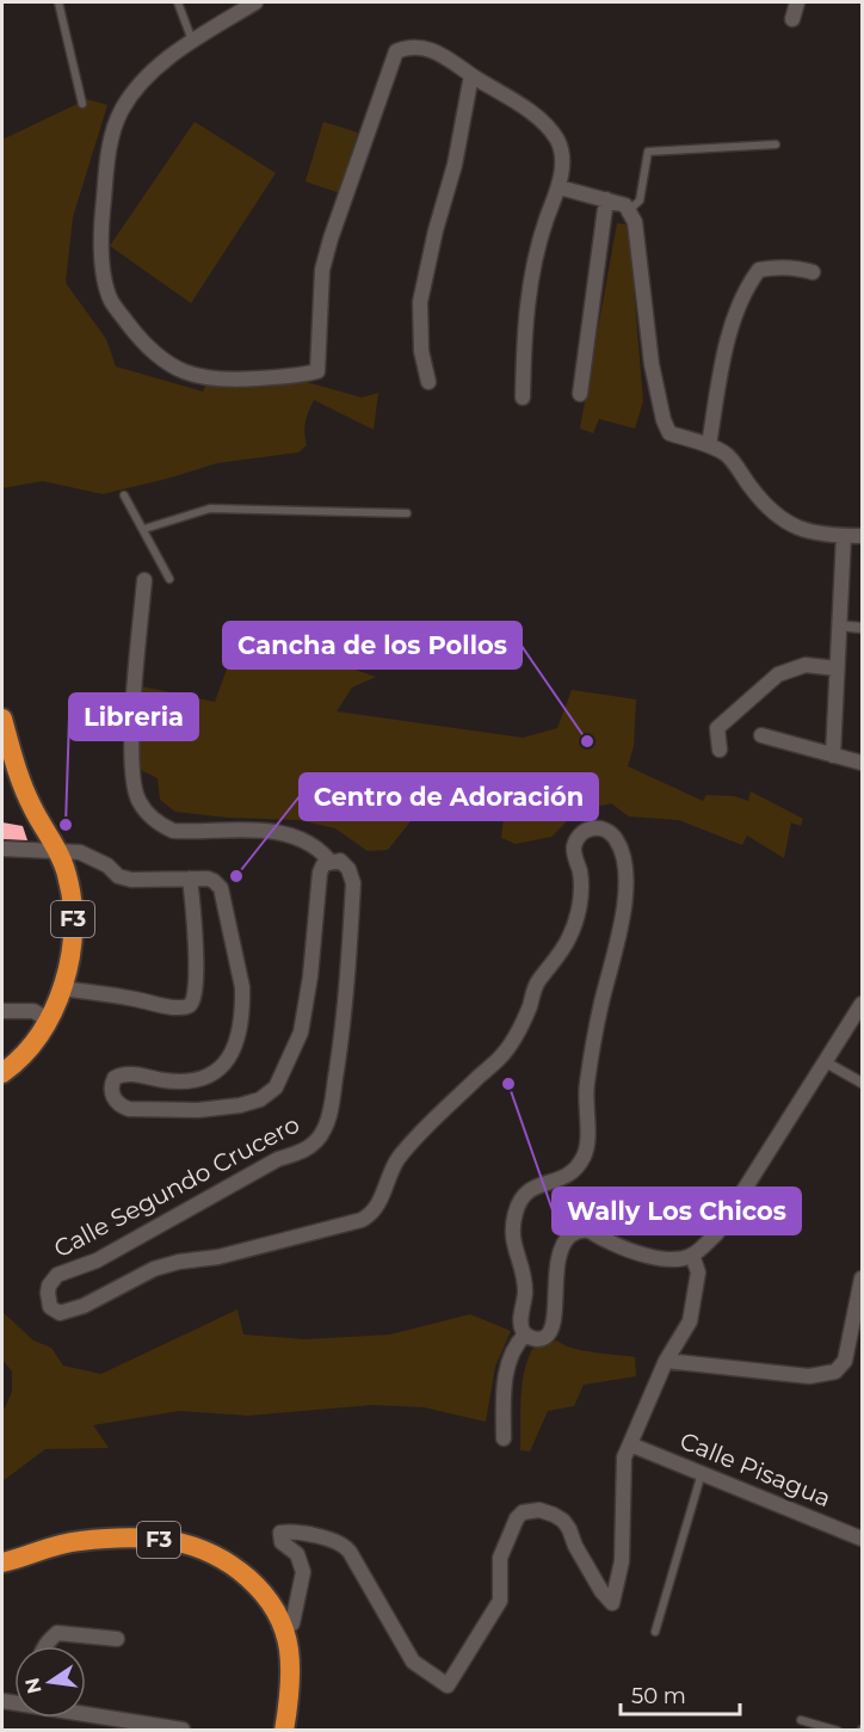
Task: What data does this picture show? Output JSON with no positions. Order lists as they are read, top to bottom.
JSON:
{
  "streets": {
    "highway": ["F3"],
    "street": ["Calle Segundo Crucero", "Calle Pisagua"]
  },
  "crossings": [
    ["F3", "Calle Segundo Crucero"]
  ],
  "places": [
    "Cancha de los Pollos",
    "Libreria",
    "Centro de Adoración",
    "Wally Los Chicos"
  ],
  "scale_bar": "50 m",
  "north": "left"
}
